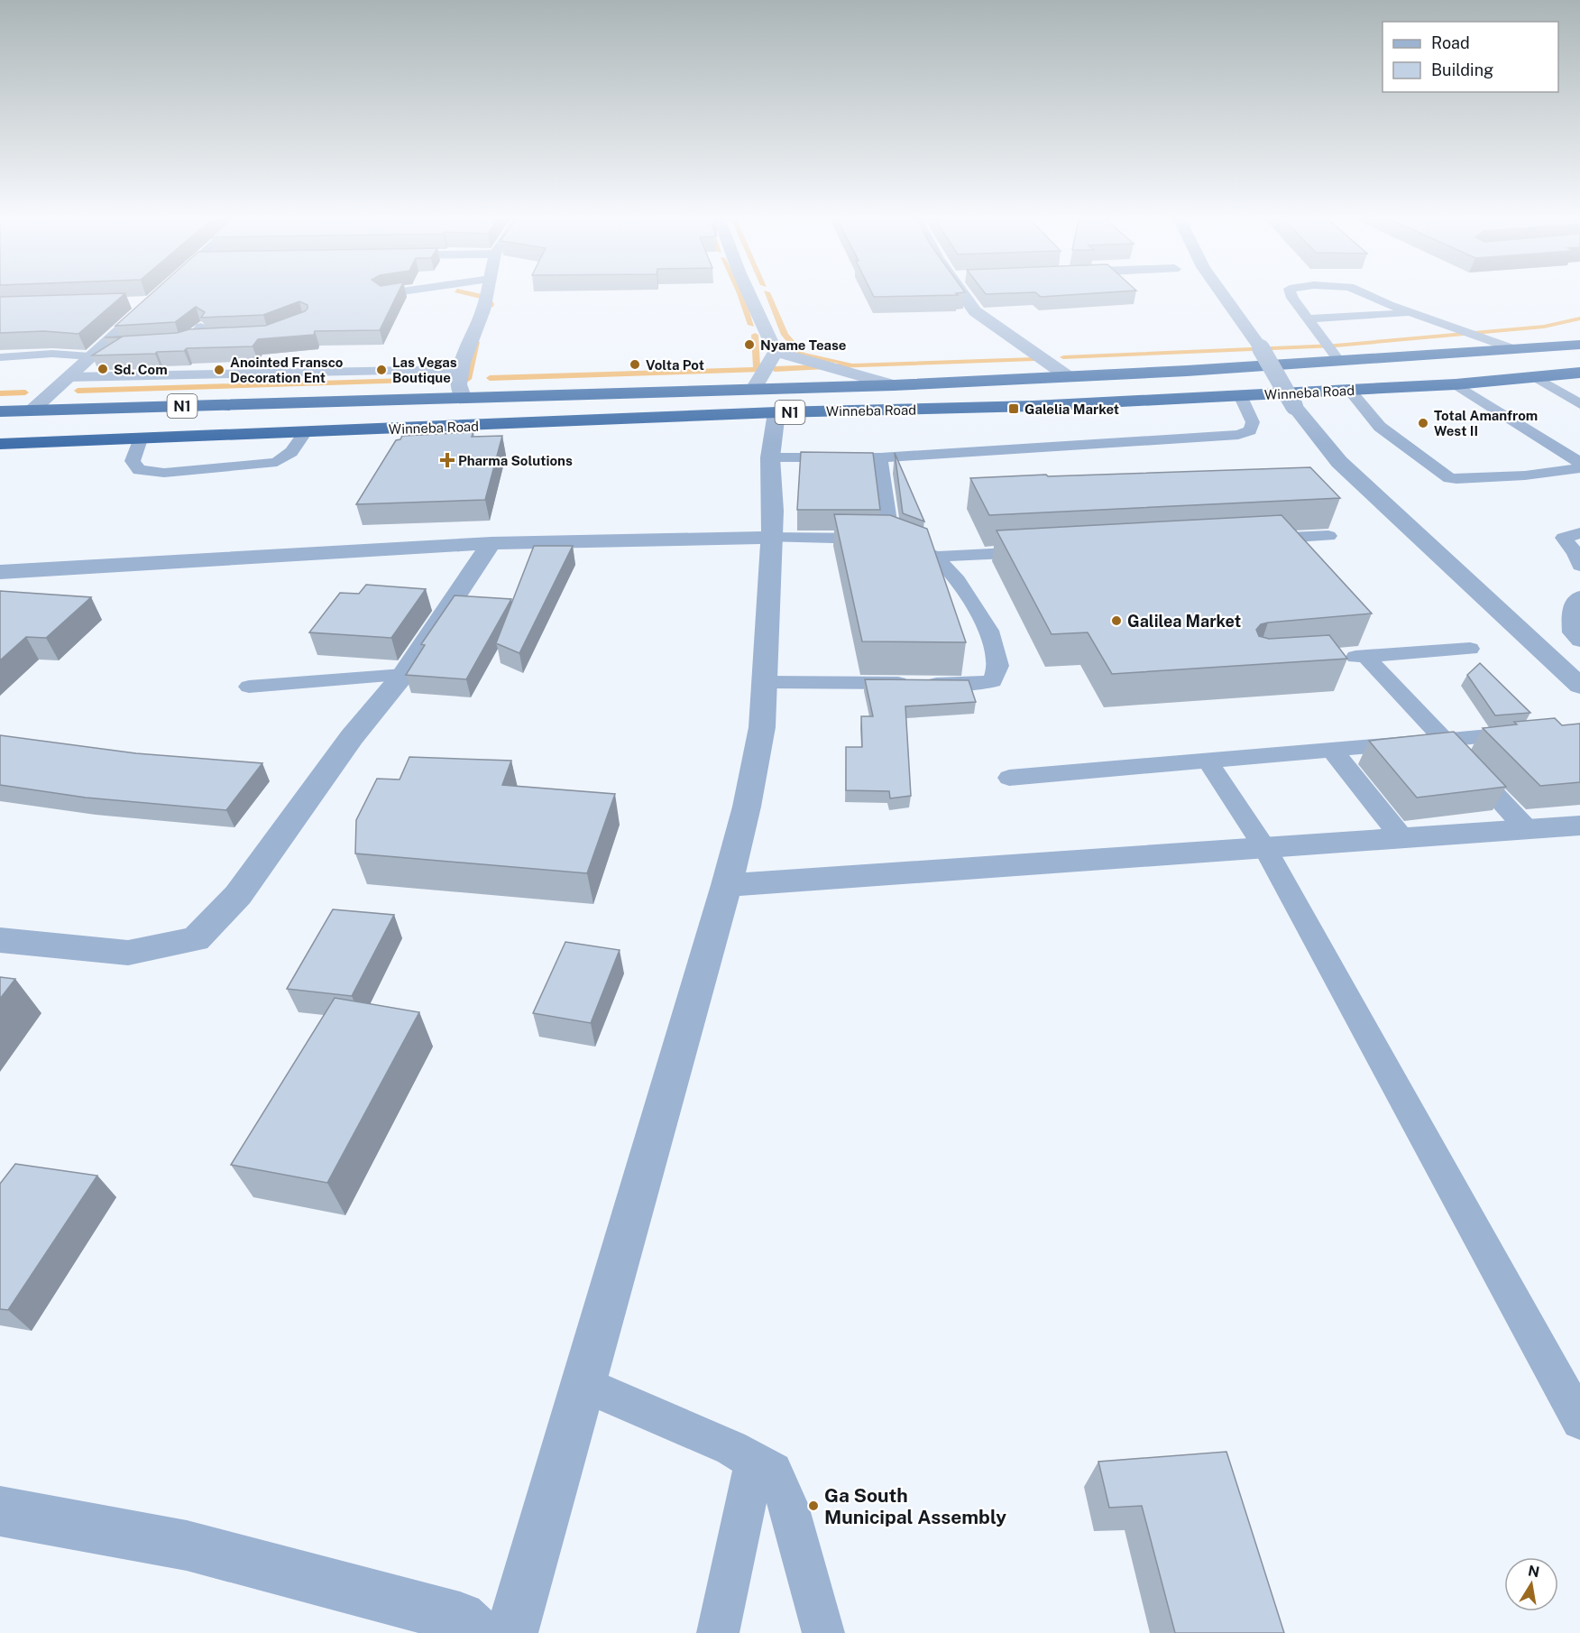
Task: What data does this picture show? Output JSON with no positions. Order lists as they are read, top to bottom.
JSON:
{
  "streets": {
    "highway": ["Winneba Road", "N1"]
  },
  "places": {
    "other": [
      "Nyame Tease",
      "Volta Pot",
      "Sd. Com",
      "Anointed Fransco Decoration Ent",
      "Las Vegas Boutique",
      "Total Amanfrom West II",
      "Galilea Market",
      "Ga South Municipal Assembly"
    ],
    "transit": ["Galelia Market"],
    "health": ["Pharma Solutions"]
  },
  "legend": ["Road", "Building"],
  "north": "top"
}
